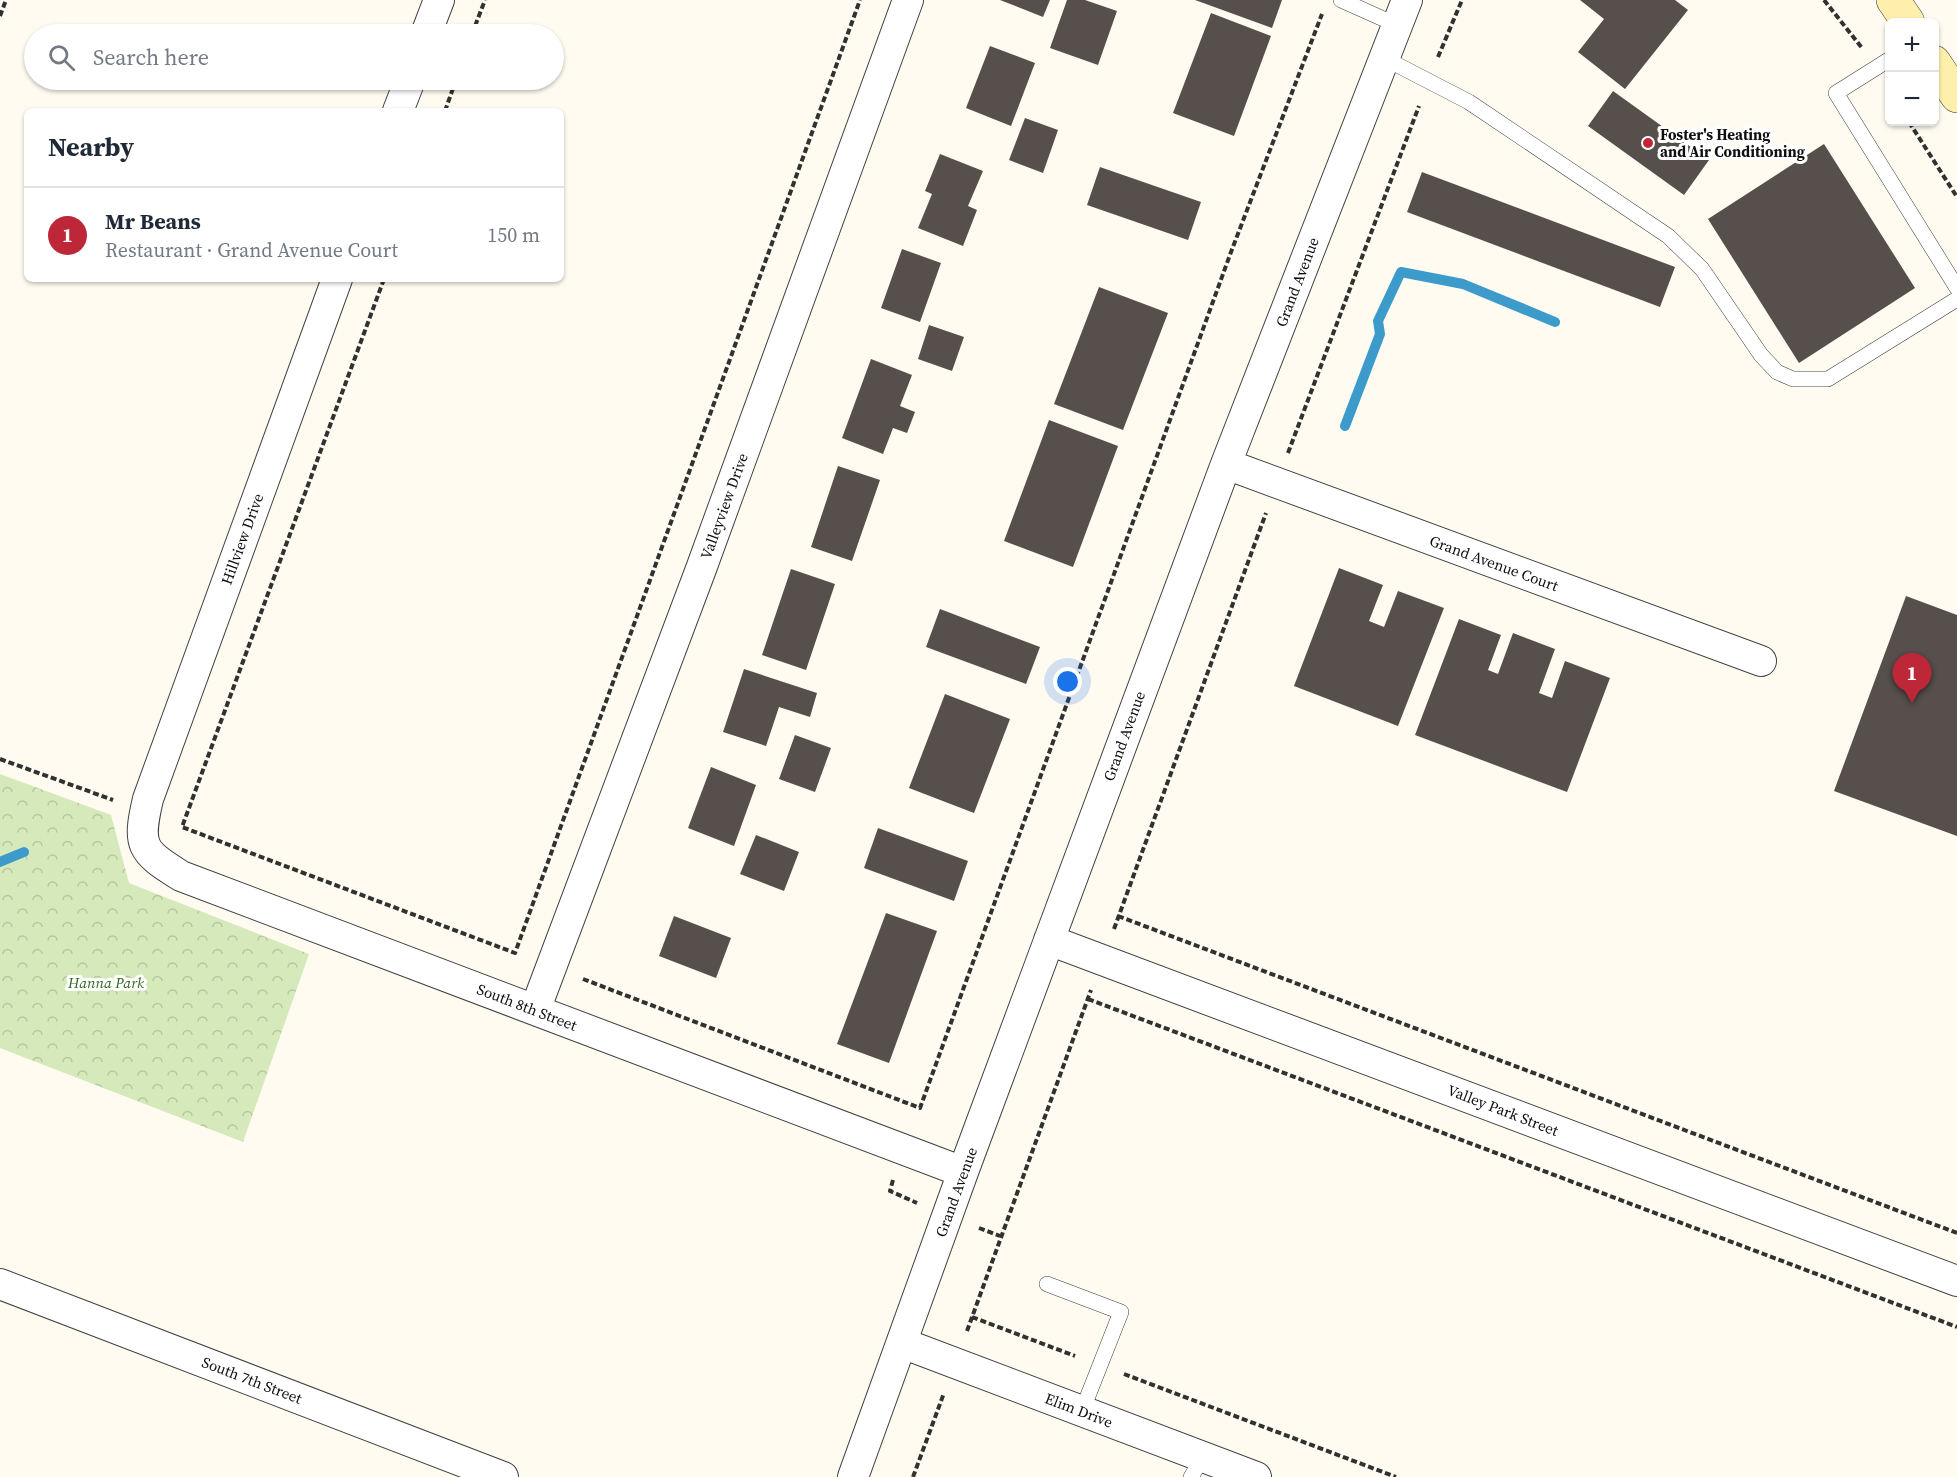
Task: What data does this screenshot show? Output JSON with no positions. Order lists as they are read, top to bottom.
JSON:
{
  "streets": {
    "street": [
      "Grand Avenue",
      "Valleyview Drive",
      "Hillview Drive",
      "Grand Avenue Court",
      "South 8th Street",
      "Valley Park Street",
      "South 7th Street",
      "Elim Drive"
    ]
  },
  "crossings": [
    ["Grand Avenue", "Grand Avenue Court"],
    ["Grand Avenue", "South 8th Street"],
    ["Grand Avenue", "Valley Park Street"],
    ["Grand Avenue", "Elim Drive"],
    ["Valleyview Drive", "South 8th Street"],
    ["Hillview Drive", "South 8th Street"]
  ],
  "parks": ["Hanna Park"],
  "places": ["Foster's Heating and Air Conditioning"],
  "page": {
    "map_buttons": ["+", "−"],
    "search": "Search here",
    "heading": "Nearby",
    "list": [
      {
        "mark": "1",
        "name": "Mr Beans",
        "note": "Restaurant · Grand Avenue Court",
        "value": "150 m"
      }
    ],
    "pins": "1"
  }
}
